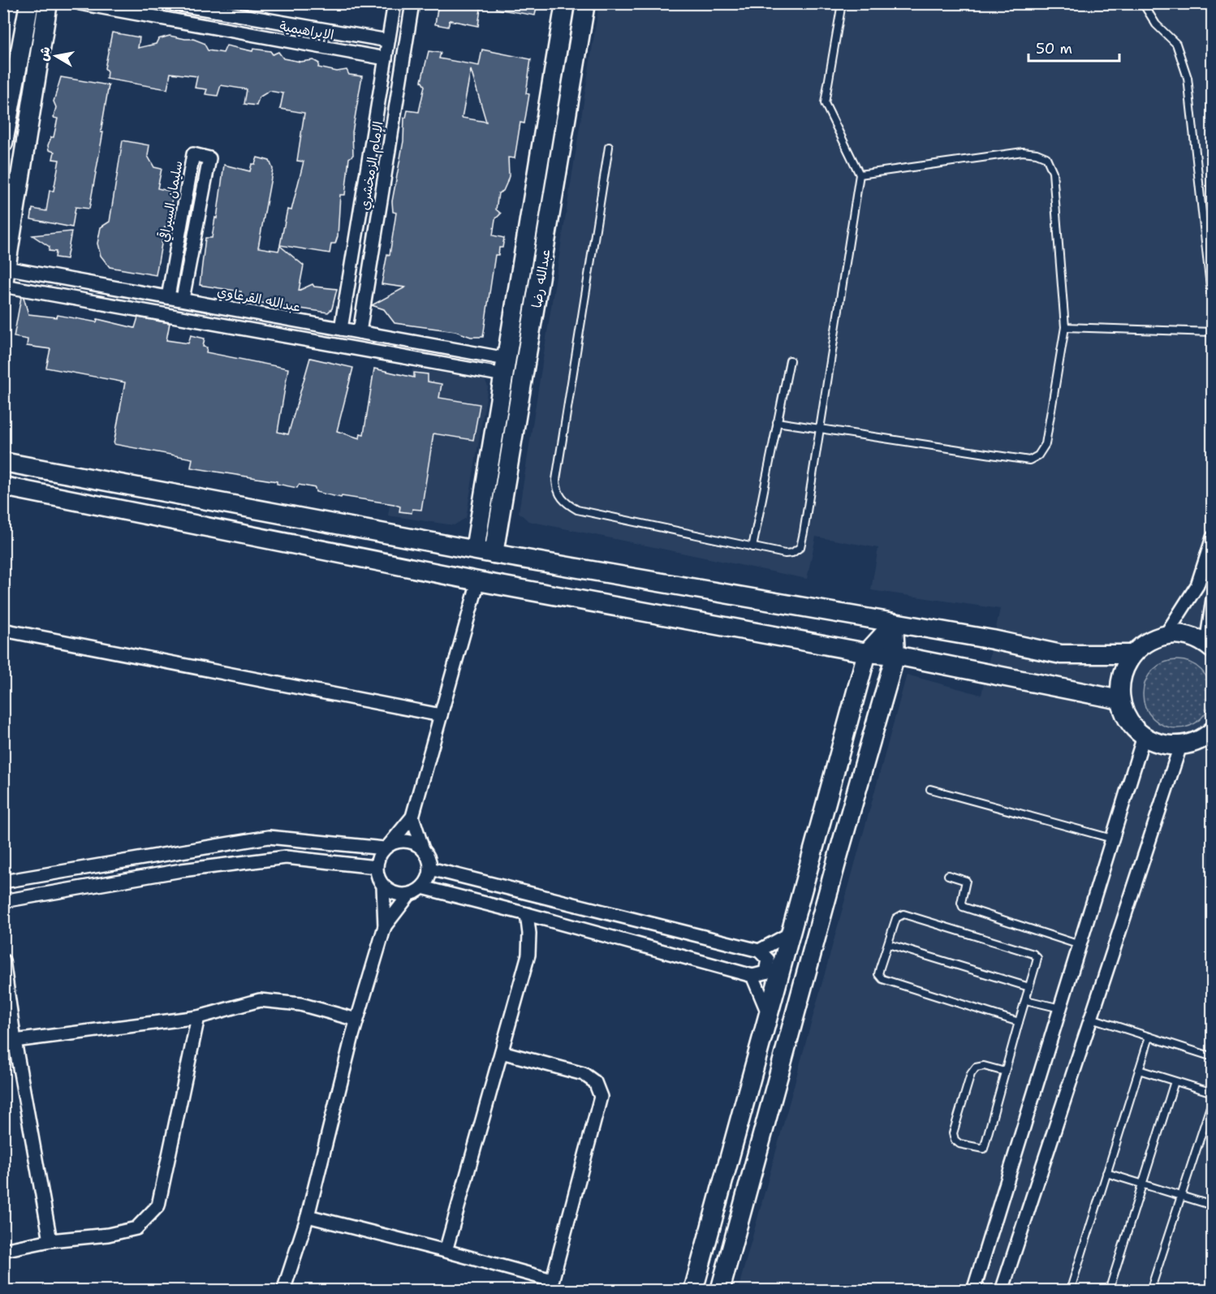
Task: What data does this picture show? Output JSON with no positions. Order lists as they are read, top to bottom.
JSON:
{
  "streets": {
    "street": [
      "الإبراهيمية",
      "الإمام الزمخشري",
      "سليمان السيراقي",
      "عبدالله رضا",
      "عبدالله القرعاوي"
    ]
  },
  "crossings": [
    ["الإبراهيمية", "الإمام الزمخشري"],
    ["الإمام الزمخشري", "عبدالله القرعاوي"],
    ["سليمان السيراقي", "عبدالله القرعاوي"],
    ["عبدالله رضا", "عبدالله القرعاوي"]
  ],
  "scale_bar": "50 m",
  "north": "left"
}
